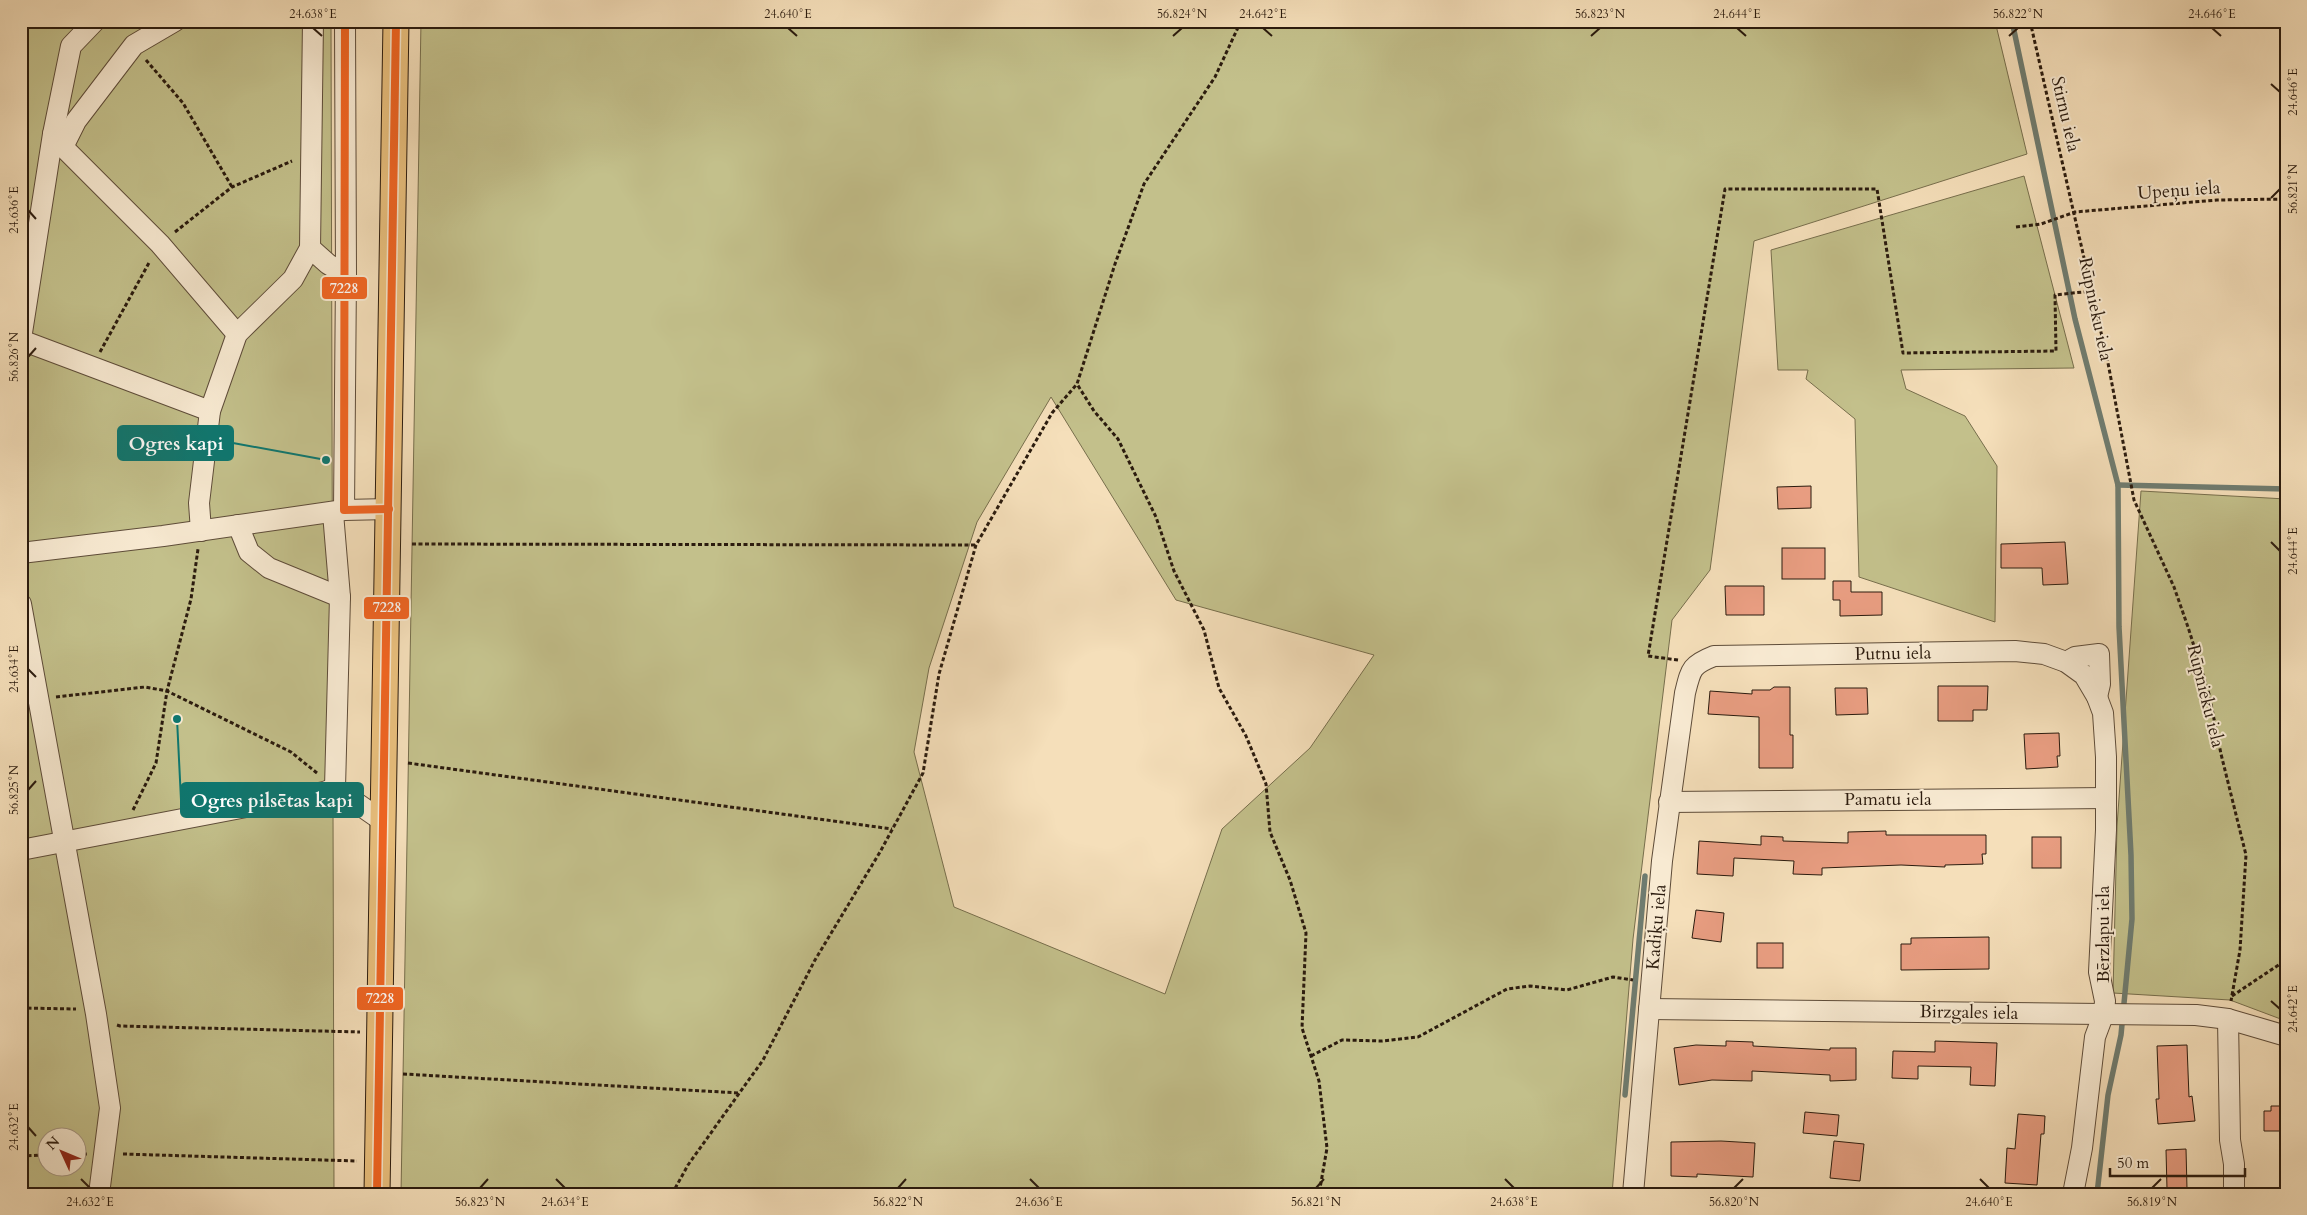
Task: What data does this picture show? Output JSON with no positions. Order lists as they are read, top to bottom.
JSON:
{
  "streets": {
    "street": [
      "Putnu iela",
      "Pamatu iela",
      "Kadiķu iela",
      "Bērzlapu iela",
      "Birzgales iela"
    ],
    "path": ["Stirnu iela", "Upeņu iela", "Rūpnieku iela"]
  },
  "crossings": [
    ["Stirnu iela", "Upeņu iela"],
    ["Stirnu iela", "Rūpnieku iela"],
    ["Upeņu iela", "Rūpnieku iela"],
    ["Rūpnieku iela", "Birzgales iela"],
    ["Putnu iela", "Kadiķu iela"],
    ["Putnu iela", "Bērzlapu iela"],
    ["Pamatu iela", "Kadiķu iela"],
    ["Pamatu iela", "Bērzlapu iela"],
    ["Kadiķu iela", "Birzgales iela"],
    ["Bērzlapu iela", "Birzgales iela"]
  ],
  "places": ["Ogres kapi", "Ogres pilsētas kapi"],
  "lines": ["transit line 7228"],
  "scale_bar": "50 m",
  "north": "top left",
  "coordinates": [
    "24.638°E",
    "24.640°E",
    "56.824°N",
    "24.642°E",
    "56.823°N",
    "24.644°E",
    "56.822°N",
    "24.646°E",
    "56.821°N",
    "24.636°E",
    "56.826°N",
    "24.634°E",
    "56.825°N",
    "24.632°E",
    "56.820°N",
    "56.819°N"
  ]
}
